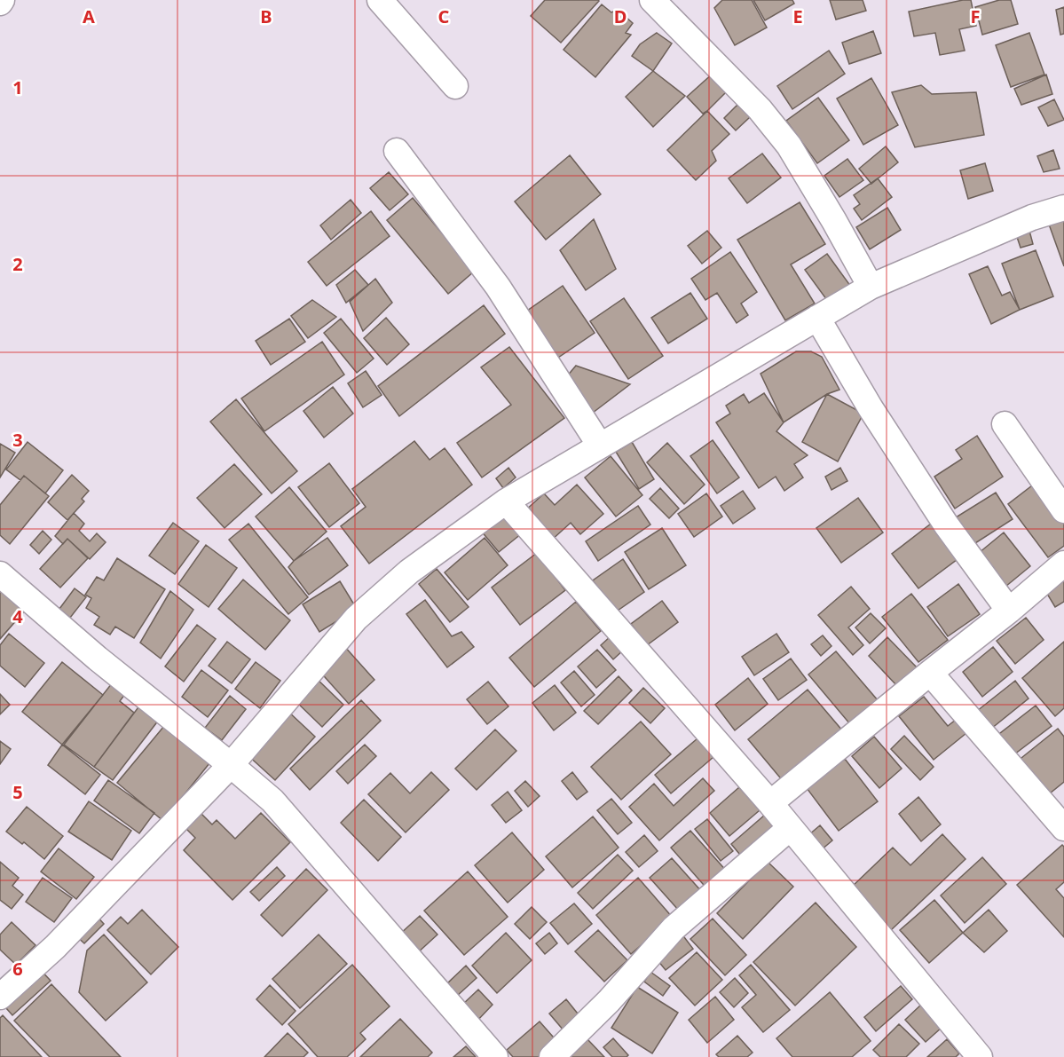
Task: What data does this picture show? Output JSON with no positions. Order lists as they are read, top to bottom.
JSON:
{
  "grid": {
    "columns": [
      "A",
      "B",
      "C",
      "D",
      "E",
      "F"
    ],
    "rows": [
      "1",
      "2",
      "3",
      "4",
      "5",
      "6"
    ]
  }
}
